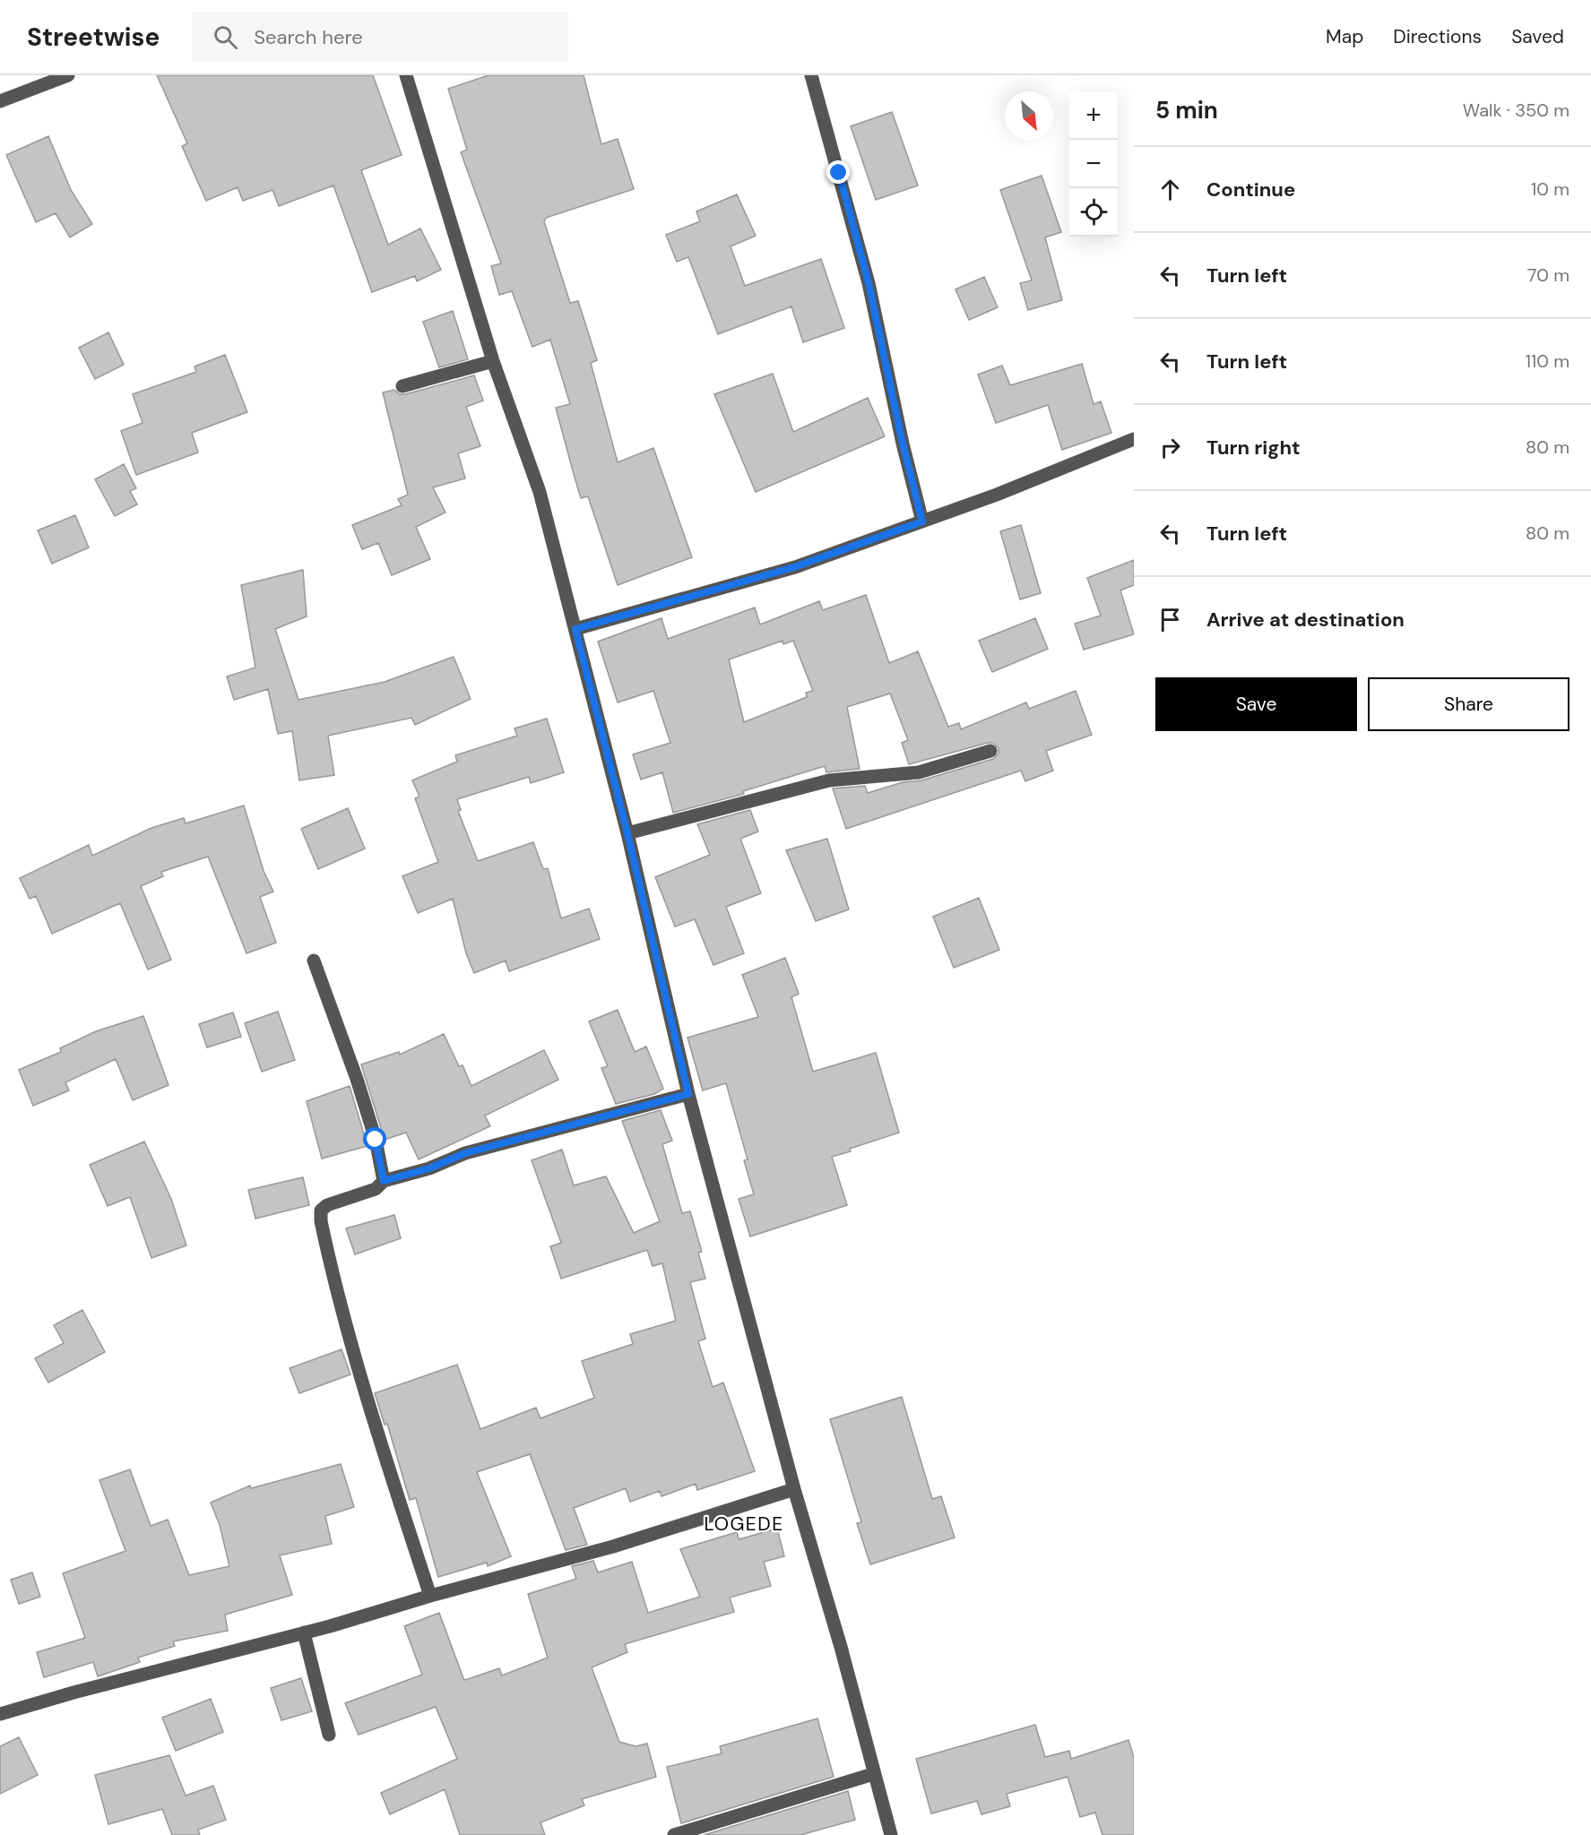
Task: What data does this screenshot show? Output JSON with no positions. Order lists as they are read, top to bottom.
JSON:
{
  "districts": ["LOGEDE"],
  "north": "bottom right",
  "page": {
    "header": "Streetwise",
    "search": "Search here",
    "nav": ["Map", "Directions", "Saved"],
    "heading": ["5 min", "Walk · 350 m"],
    "map_buttons": ["+", "−"],
    "list": [
      ["Continue", "10 m"],
      ["Turn left", "70 m"],
      ["Turn left", "110 m"],
      ["Turn right", "80 m"],
      ["Turn left", "80 m"],
      "Arrive at destination"
    ],
    "buttons": ["Save", "Share"]
  }
}
